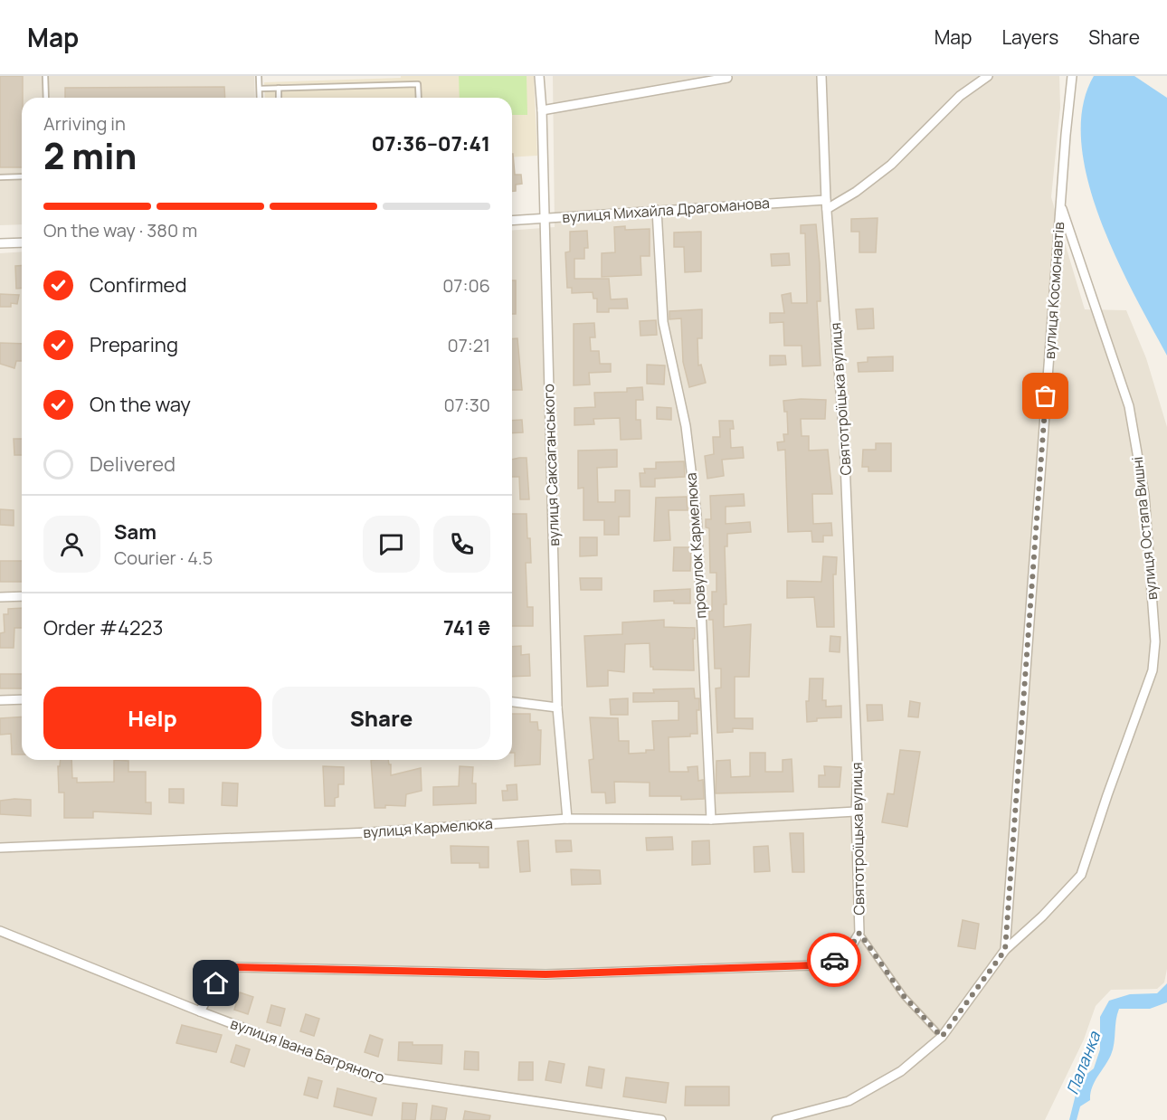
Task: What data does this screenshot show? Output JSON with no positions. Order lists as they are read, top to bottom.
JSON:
{
  "streets": {
    "street": [
      "вулиця Михайла Драгоманова",
      "вулиця Космонавтів",
      "Святотроїцька вулиця",
      "вулиця Саксаганського",
      "вулиця Остапа Вишні",
      "провулок Кармелюка",
      "вулиця Кармелюка",
      "вулиця Івана Багряного"
    ]
  },
  "crossings": [
    ["вулиця Михайла Драгоманова", "Святотроїцька вулиця"],
    ["вулиця Михайла Драгоманова", "вулиця Саксаганського"],
    ["вулиця Михайла Драгоманова", "провулок Кармелюка"],
    ["вулиця Космонавтів", "вулиця Остапа Вишні"],
    ["Святотроїцька вулиця", "вулиця Кармелюка"],
    ["Святотроїцька вулиця", "вулиця Івана Багряного"],
    ["вулиця Саксаганського", "вулиця Кармелюка"],
    ["провулок Кармелюка", "вулиця Кармелюка"]
  ],
  "water": ["Паланка"],
  "page": {
    "header": "Map",
    "nav": ["Map", "Layers", "Share"],
    "heading": ["2 min", "Arriving in", "07:36–07:41"],
    "panel": [
      "Sam",
      "Courier · 4.5",
      "Order #4223",
      "741 ₴"
    ],
    "bar": "On the way · 380 m",
    "list": [
      ["Confirmed", "07:06"],
      ["Preparing", "07:21"],
      ["On the way", "07:30"],
      "Delivered"
    ],
    "buttons": ["Help", "Share"]
  }
}
